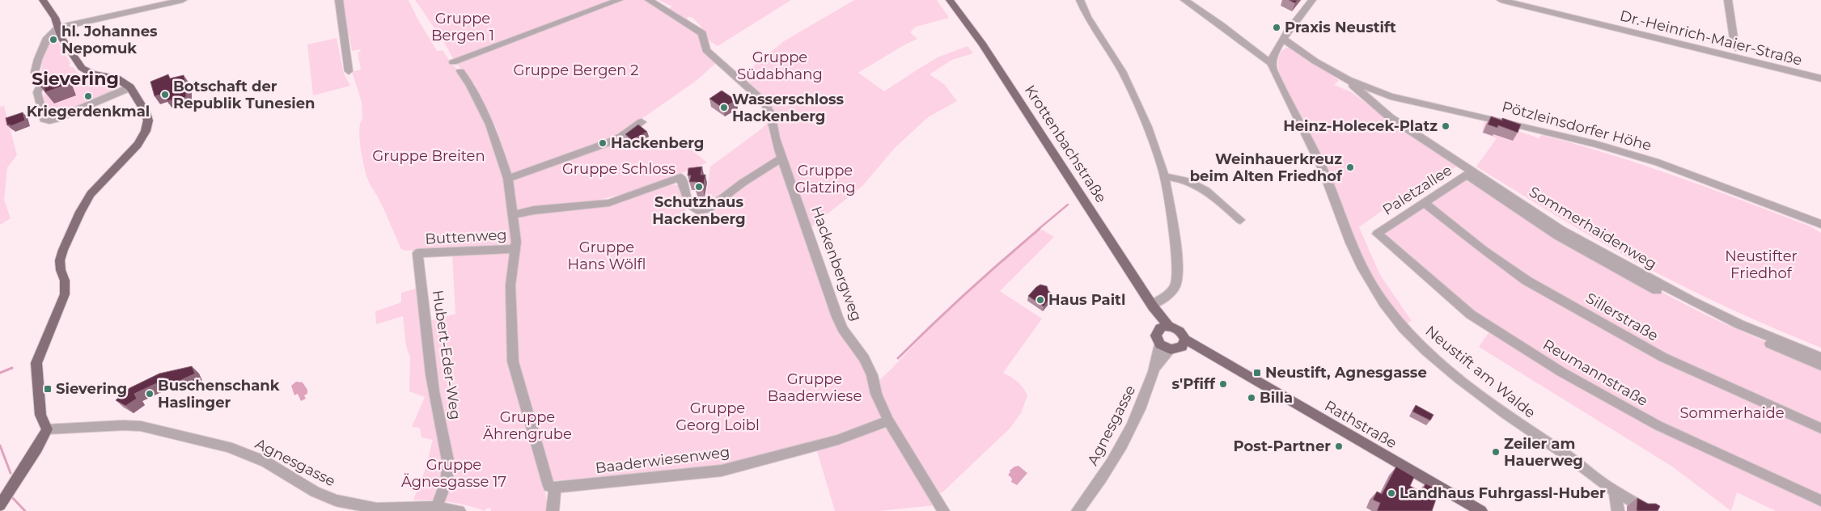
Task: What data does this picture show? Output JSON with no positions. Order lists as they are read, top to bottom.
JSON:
{
  "streets": {
    "main road": ["Krottenbachstraße", "Rathstraße"],
    "street": [
      "Dr.-Heinrich-Maier-Straße",
      "Pötzleinsdorfer Höhe",
      "Paletzallee",
      "Sommerhaidenweg",
      "Buttenweg",
      "Hackenbergweg",
      "Sillerstraße",
      "Hubert-Eder-Weg",
      "Neustift am Walde",
      "Reumannstraße",
      "Agnesgasse",
      "Baaderwiesenweg"
    ]
  },
  "crossings": [
    ["Pötzleinsdorfer Höhe", "Sommerhaidenweg"],
    ["Krottenbachstraße", "Rathstraße"],
    ["Paletzallee", "Sommerhaidenweg"],
    ["Paletzallee", "Sillerstraße"],
    ["Paletzallee", "Reumannstraße"],
    ["Buttenweg", "Hubert-Eder-Weg"],
    ["Hackenbergweg", "Baaderwiesenweg"],
    ["Hubert-Eder-Weg", "Agnesgasse"],
    ["Rathstraße", "Agnesgasse"]
  ],
  "districts": ["Sievering"],
  "parks": [
    "Gruppe Bergen 1",
    "Gruppe Südabhang",
    "Gruppe Bergen 2",
    "Gruppe Breiten",
    "Gruppe Schloss",
    "Gruppe Glatzing",
    "Gruppe Hans Wölfl",
    "Neustifter Friedhof",
    "Gruppe Baaderwiese",
    "Gruppe Georg Loibl",
    "Sommerhaide",
    "Gruppe Ährengrube",
    "Gruppe Ägnesgasse 17"
  ],
  "places": {
    "other": [
      "Praxis Neustift",
      "hl. Johannes Nepomuk",
      "Botschaft der Republik Tunesien",
      "Kriegerdenkmal",
      "Wasserschloss Hackenberg",
      "Heinz-Holecek-Platz",
      "Hackenberg",
      "Weinhauerkreuz beim Alten Friedhof",
      "Schutzhaus Hackenberg",
      "Haus Paitl",
      "s'Pfiff",
      "Buschenschank Haslinger",
      "Billa",
      "Post-Partner",
      "Zeiler am Hauerweg",
      "Landhaus Fuhrgassl-Huber"
    ],
    "transit": ["Neustift, Agnesgasse", "Sievering"]
  }
}
